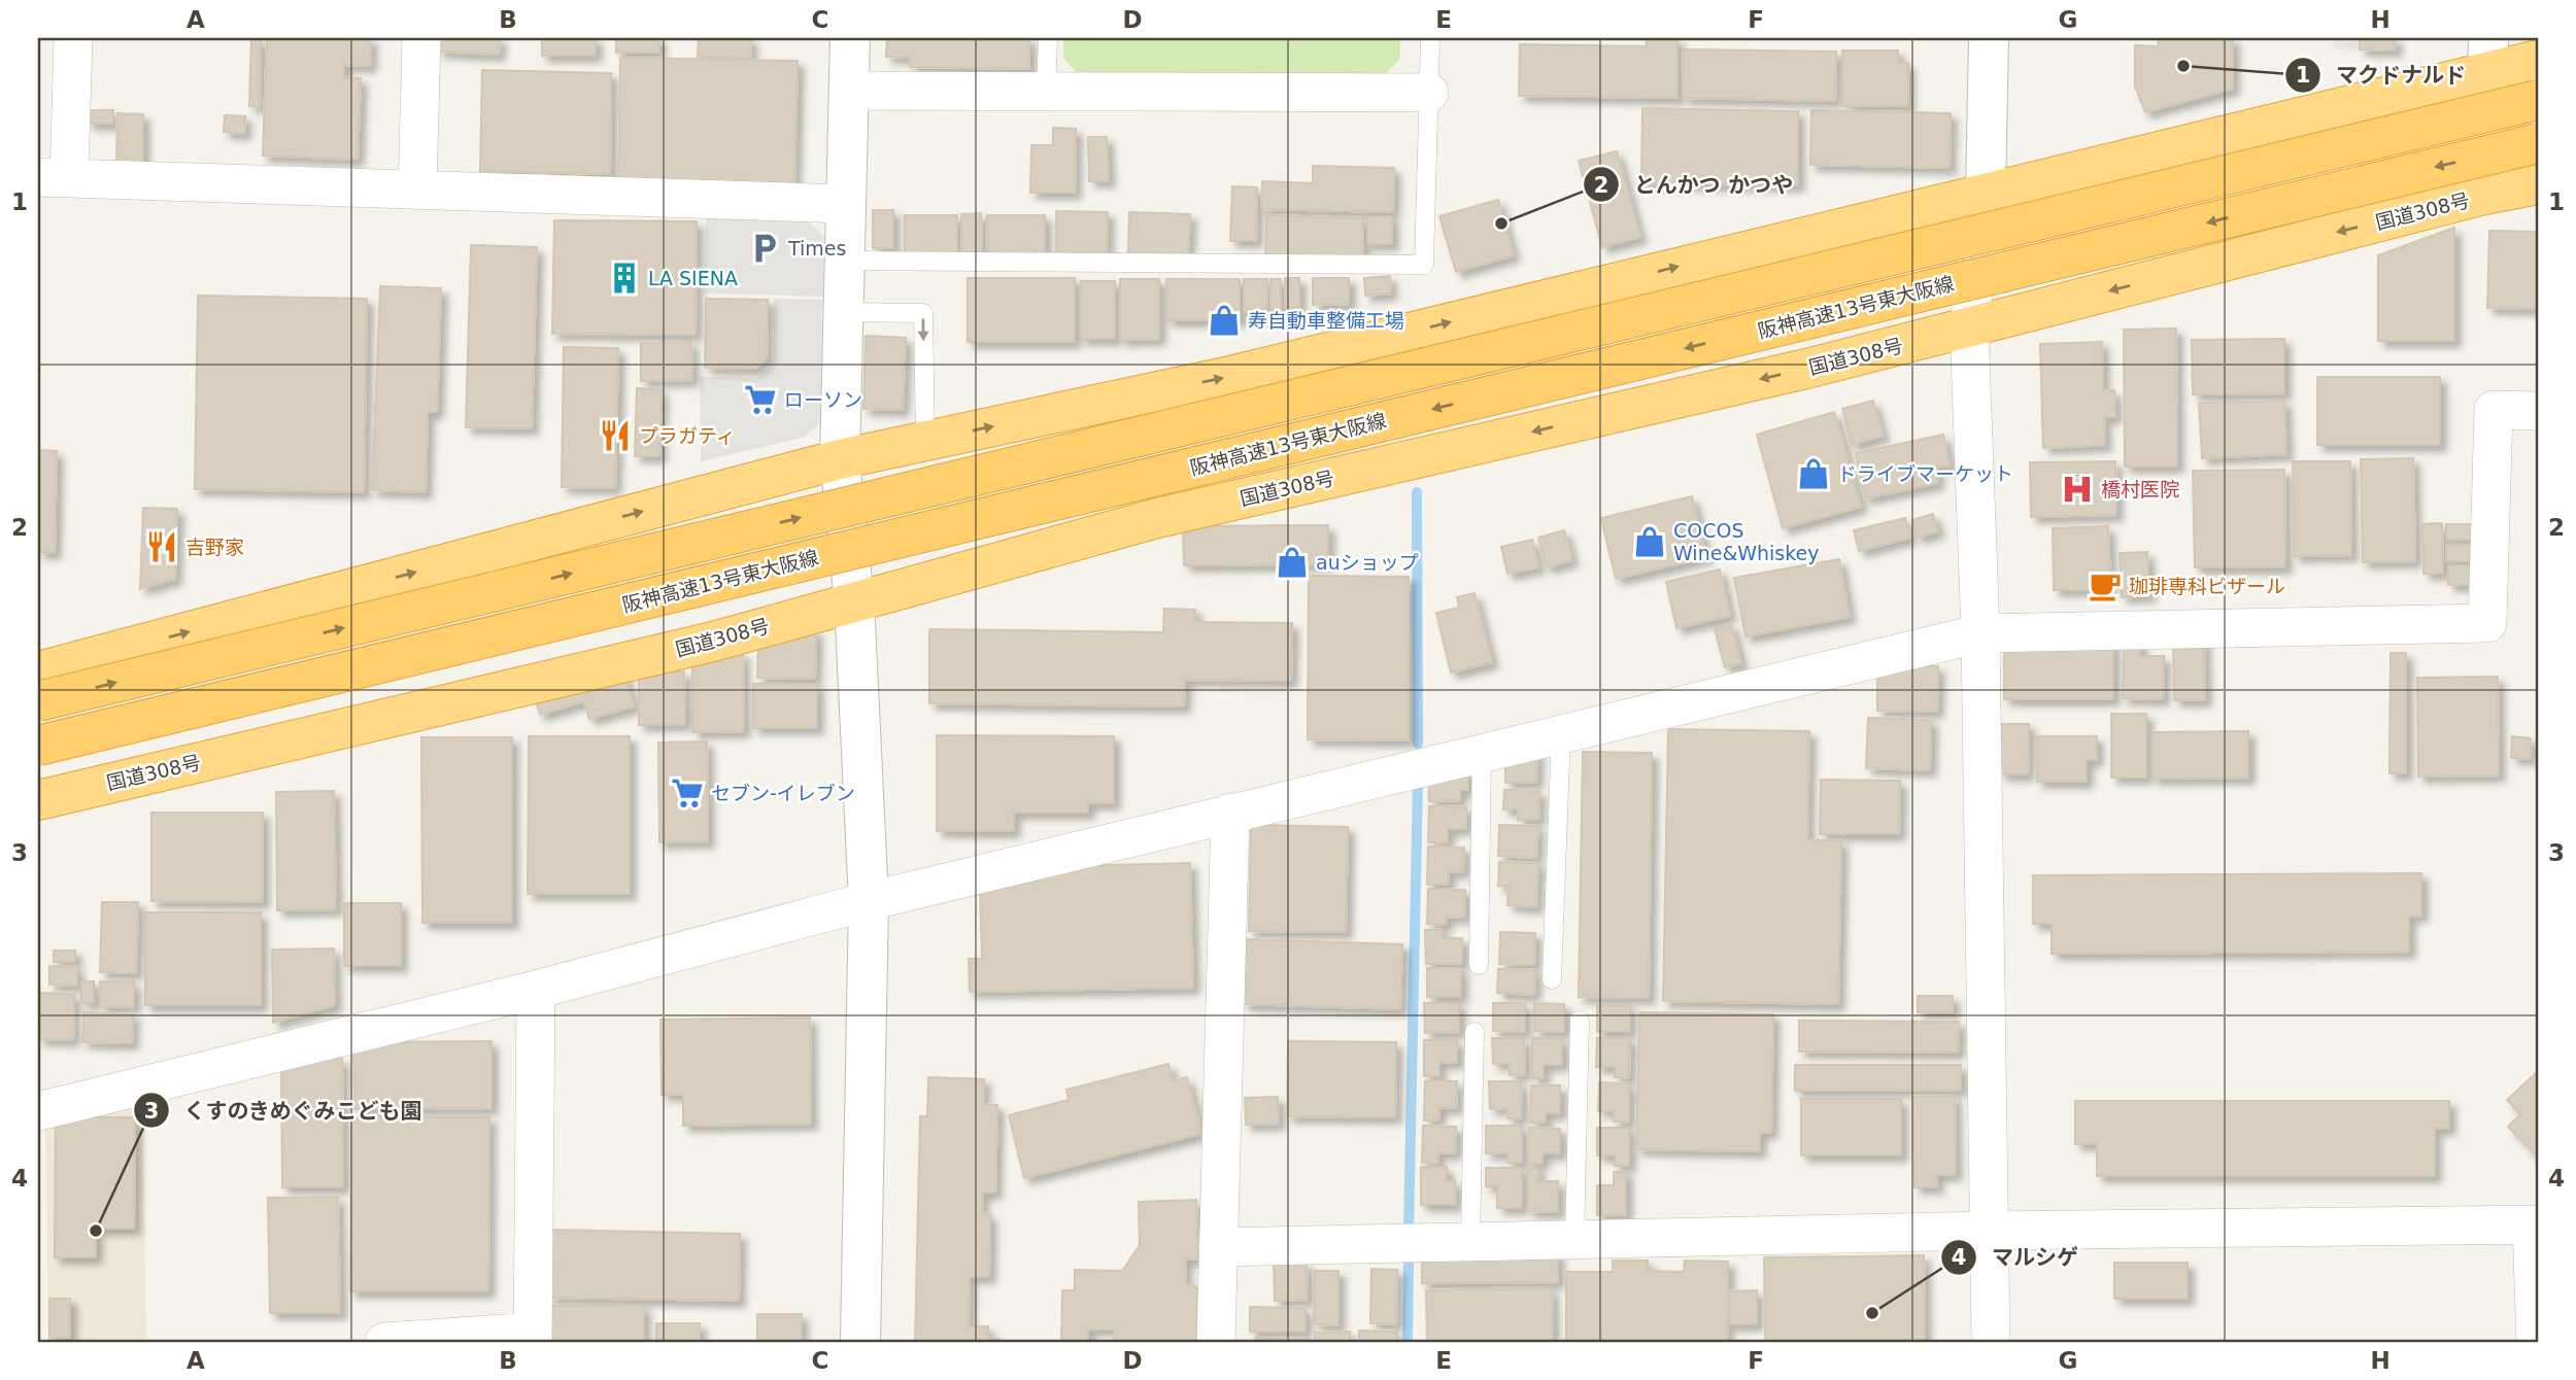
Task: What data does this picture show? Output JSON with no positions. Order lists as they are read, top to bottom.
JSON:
{
  "streets": {
    "highway": ["国道308号", "阪神高速13号東大阪線"]
  },
  "places": {
    "other": [
      "マクドナルド",
      "とんかつ かつや",
      "くすのきめぐみこども園",
      "マルシゲ"
    ],
    "parking": ["Times"],
    "building": ["LA SIENA"],
    "shop": [
      "寿自動車整備工場",
      "ドライブマーケット",
      "COCOS Wine&Whiskey",
      "auショップ"
    ],
    "supermarket": ["ローソン", "セブン-イレブン"],
    "restaurant": ["プラガティ", "吉野家"],
    "hospital": ["橋村医院"],
    "cafe": ["珈琲専科ビザール"]
  },
  "grid": {
    "columns": [
      "A",
      "B",
      "C",
      "D",
      "E",
      "F",
      "G",
      "H"
    ],
    "rows": [
      "1",
      "2",
      "3",
      "4"
    ]
  }
}
